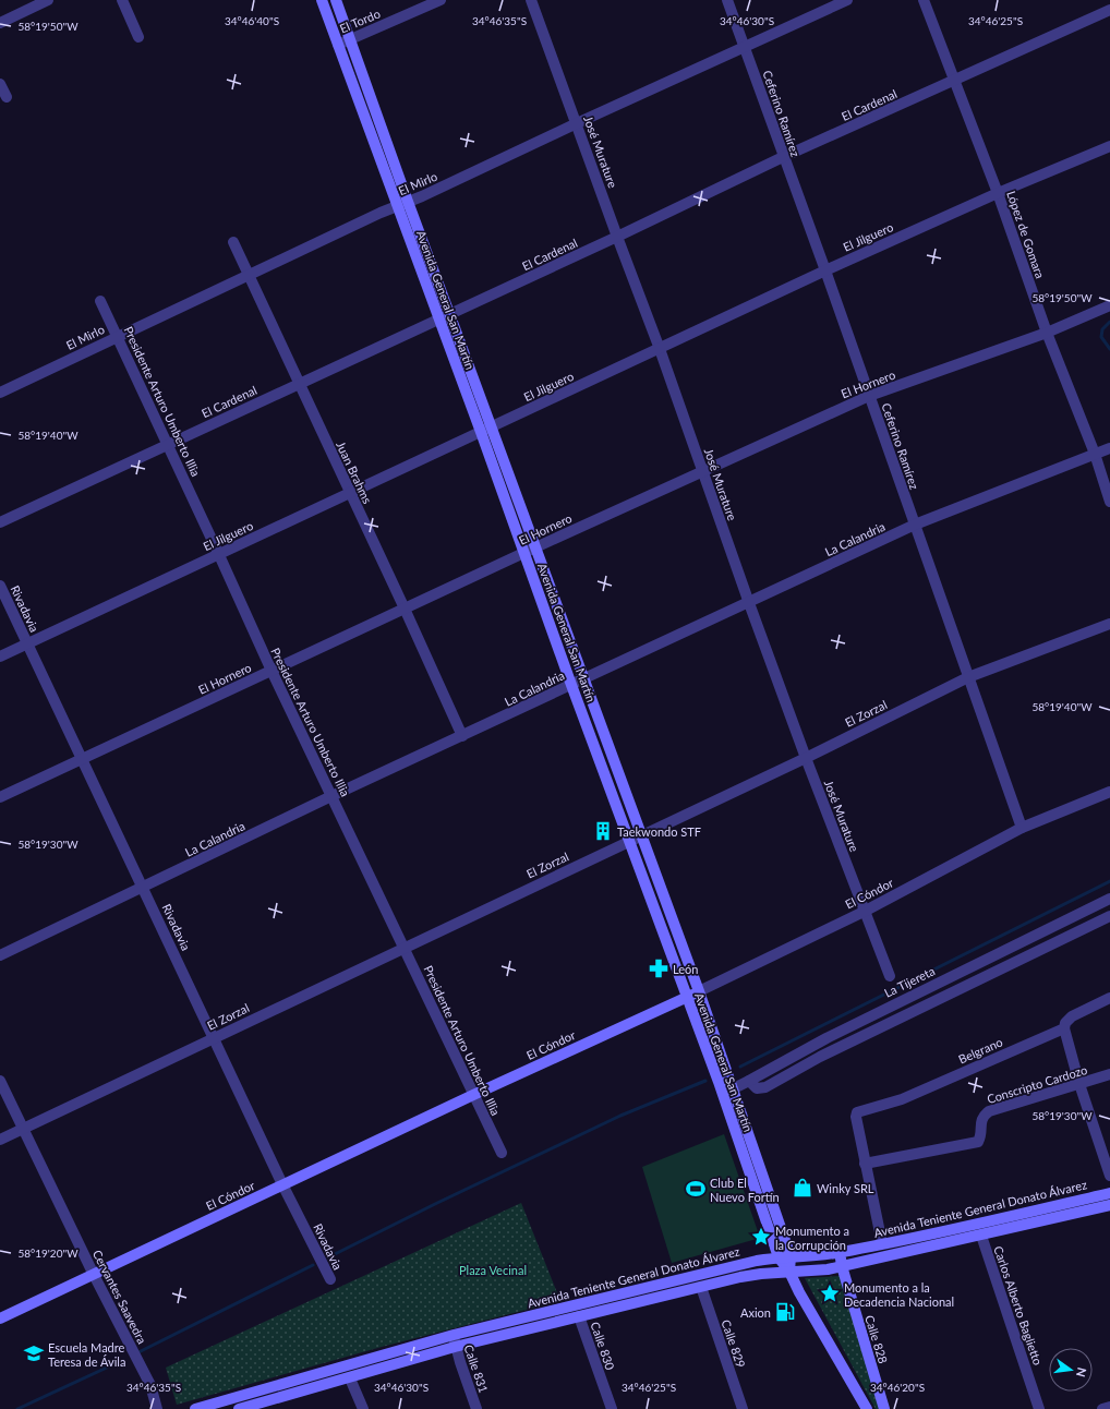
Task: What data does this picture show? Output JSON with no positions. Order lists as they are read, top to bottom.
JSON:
{
  "streets": {
    "main road": [
      "Avenida General San Martín",
      "El Cóndor",
      "Avenida Teniente General Donato Álvarez",
      "Calle 828"
    ],
    "street": [
      "El Tordo",
      "El Cardenal",
      "Ceferino Ramírez",
      "José Murature",
      "El Mirlo",
      "López de Gomara",
      "El Jilguero",
      "El Hornero",
      "Presidente Arturo Umberto Illia",
      "Juan Brahms",
      "La Calandria",
      "Rivadavia",
      "El Zorzal",
      "La Tijereta",
      "Belgrano",
      "Conscripto Cardozo",
      "Cervantes Saavedra",
      "Carlos Alberto Baglietto",
      "Calle 829",
      "Calle 830",
      "Calle 831"
    ]
  },
  "crossings": [
    ["El Tordo", "Avenida General San Martín"],
    ["El Cardenal", "Ceferino Ramírez"],
    ["El Cardenal", "José Murature"],
    ["El Cardenal", "López de Gomara"],
    ["El Cardenal", "Avenida General San Martín"],
    ["El Cardenal", "Presidente Arturo Umberto Illia"],
    ["El Cardenal", "Juan Brahms"],
    ["Ceferino Ramírez", "El Mirlo"],
    ["Ceferino Ramírez", "El Jilguero"],
    ["Ceferino Ramírez", "El Hornero"],
    ["Ceferino Ramírez", "La Calandria"],
    ["Ceferino Ramírez", "El Zorzal"],
    ["Ceferino Ramírez", "El Cóndor"],
    ["José Murature", "El Mirlo"],
    ["José Murature", "El Jilguero"],
    ["José Murature", "El Hornero"],
    ["José Murature", "La Calandria"],
    ["José Murature", "El Zorzal"],
    ["José Murature", "El Cóndor"],
    ["El Mirlo", "Avenida General San Martín"],
    ["El Mirlo", "Presidente Arturo Umberto Illia"],
    ["El Mirlo", "Juan Brahms"],
    ["López de Gomara", "El Jilguero"],
    ["López de Gomara", "El Hornero"],
    ["López de Gomara", "La Calandria"],
    ["El Jilguero", "Avenida General San Martín"],
    ["El Jilguero", "Presidente Arturo Umberto Illia"],
    ["El Jilguero", "Juan Brahms"],
    ["El Jilguero", "Rivadavia"],
    ["Avenida General San Martín", "El Hornero"],
    ["Avenida General San Martín", "La Calandria"],
    ["Avenida General San Martín", "El Zorzal"],
    ["Avenida General San Martín", "El Cóndor"],
    ["Avenida General San Martín", "La Tijereta"],
    ["Avenida General San Martín", "Avenida Teniente General Donato Álvarez"],
    ["El Hornero", "Presidente Arturo Umberto Illia"],
    ["El Hornero", "Juan Brahms"],
    ["El Hornero", "Rivadavia"],
    ["Presidente Arturo Umberto Illia", "La Calandria"],
    ["Presidente Arturo Umberto Illia", "El Zorzal"],
    ["Presidente Arturo Umberto Illia", "El Cóndor"],
    ["Juan Brahms", "La Calandria"],
    ["La Calandria", "Rivadavia"],
    ["Rivadavia", "El Zorzal"],
    ["Rivadavia", "El Cóndor"],
    ["El Zorzal", "Cervantes Saavedra"],
    ["El Cóndor", "Cervantes Saavedra"],
    ["Belgrano", "Conscripto Cardozo"],
    ["Avenida Teniente General Donato Álvarez", "Carlos Alberto Baglietto"],
    ["Avenida Teniente General Donato Álvarez", "Calle 828"],
    ["Avenida Teniente General Donato Álvarez", "Calle 829"],
    ["Avenida Teniente General Donato Álvarez", "Calle 830"],
    ["Avenida Teniente General Donato Álvarez", "Calle 831"]
  ],
  "parks": ["Plaza Vecinal"],
  "places": {
    "building": ["Taekwondo STF"],
    "pharmacy": ["León"],
    "shop": ["Winky SRL"],
    "sports": ["Club El Nuevo Fortín"],
    "place": ["Monumento a la Corrupción", "Monumento a la Decadencia Nacional"],
    "fuel station": ["Axion"],
    "school or university": ["Escuela Madre Teresa de Ávila"]
  },
  "north": "right",
  "coordinates": [
    "34°46'40\"S",
    "34°46'35\"S",
    "34°46'30\"S",
    "34°46'25\"S",
    "58°19'50\"W",
    "58°19'40\"W",
    "58°19'30\"W",
    "58°19'20\"W",
    "34°46'20\"S"
  ]
}
